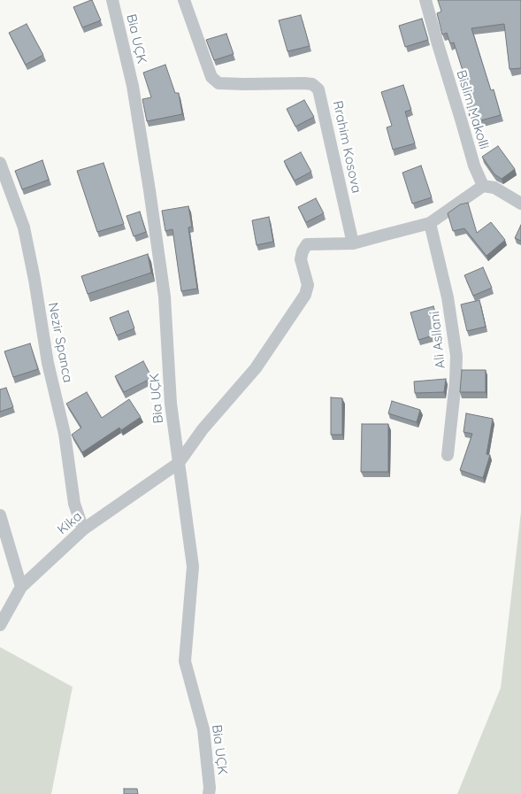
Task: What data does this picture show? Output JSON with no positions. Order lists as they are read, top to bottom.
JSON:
{
  "streets": {
    "street": [
      "Bia UÇK",
      "Bislim Makolli",
      "Rrahim Kosova",
      "Ali Asllani",
      "Nezir Spanca",
      "Kika"
    ]
  },
  "crossings": [
    ["Bia UÇK", "Kika"],
    ["Nezir Spanca", "Kika"]
  ]
}
